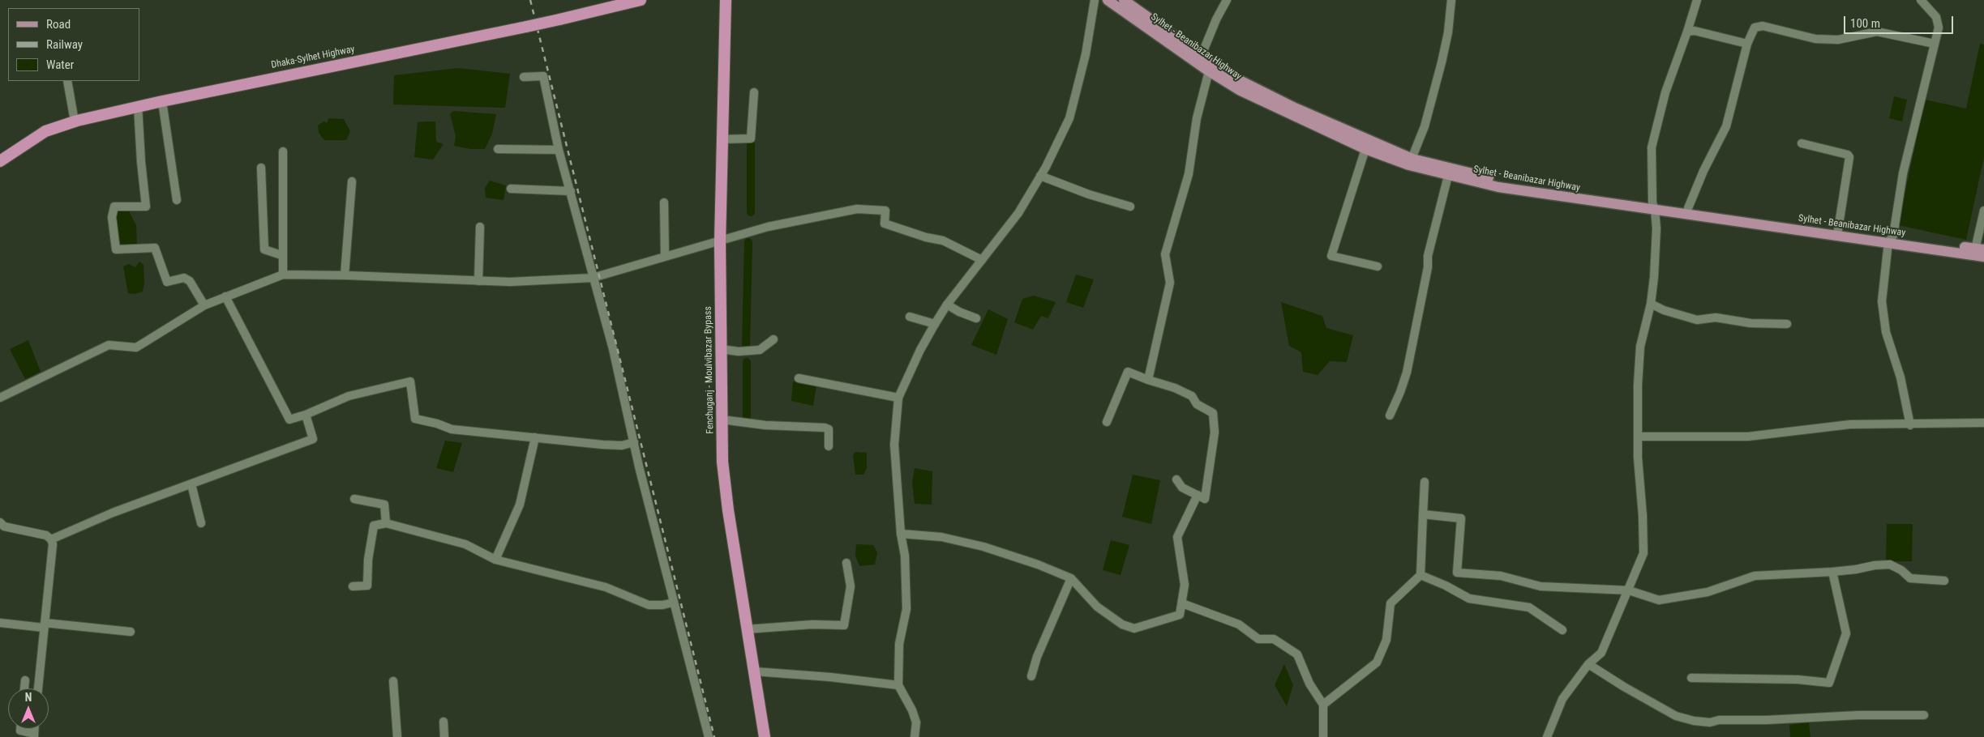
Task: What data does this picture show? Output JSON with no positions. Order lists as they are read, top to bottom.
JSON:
{
  "streets": {
    "highway": ["Dhaka-Sylhet Highway", "Fenchuganj - Moulvibazar Bypass"],
    "main road": ["Sylhet - Beanibazar Highway"]
  },
  "legend": ["Road", "Railway", "Water"],
  "scale_bar": "100 m",
  "north": "top"
}
